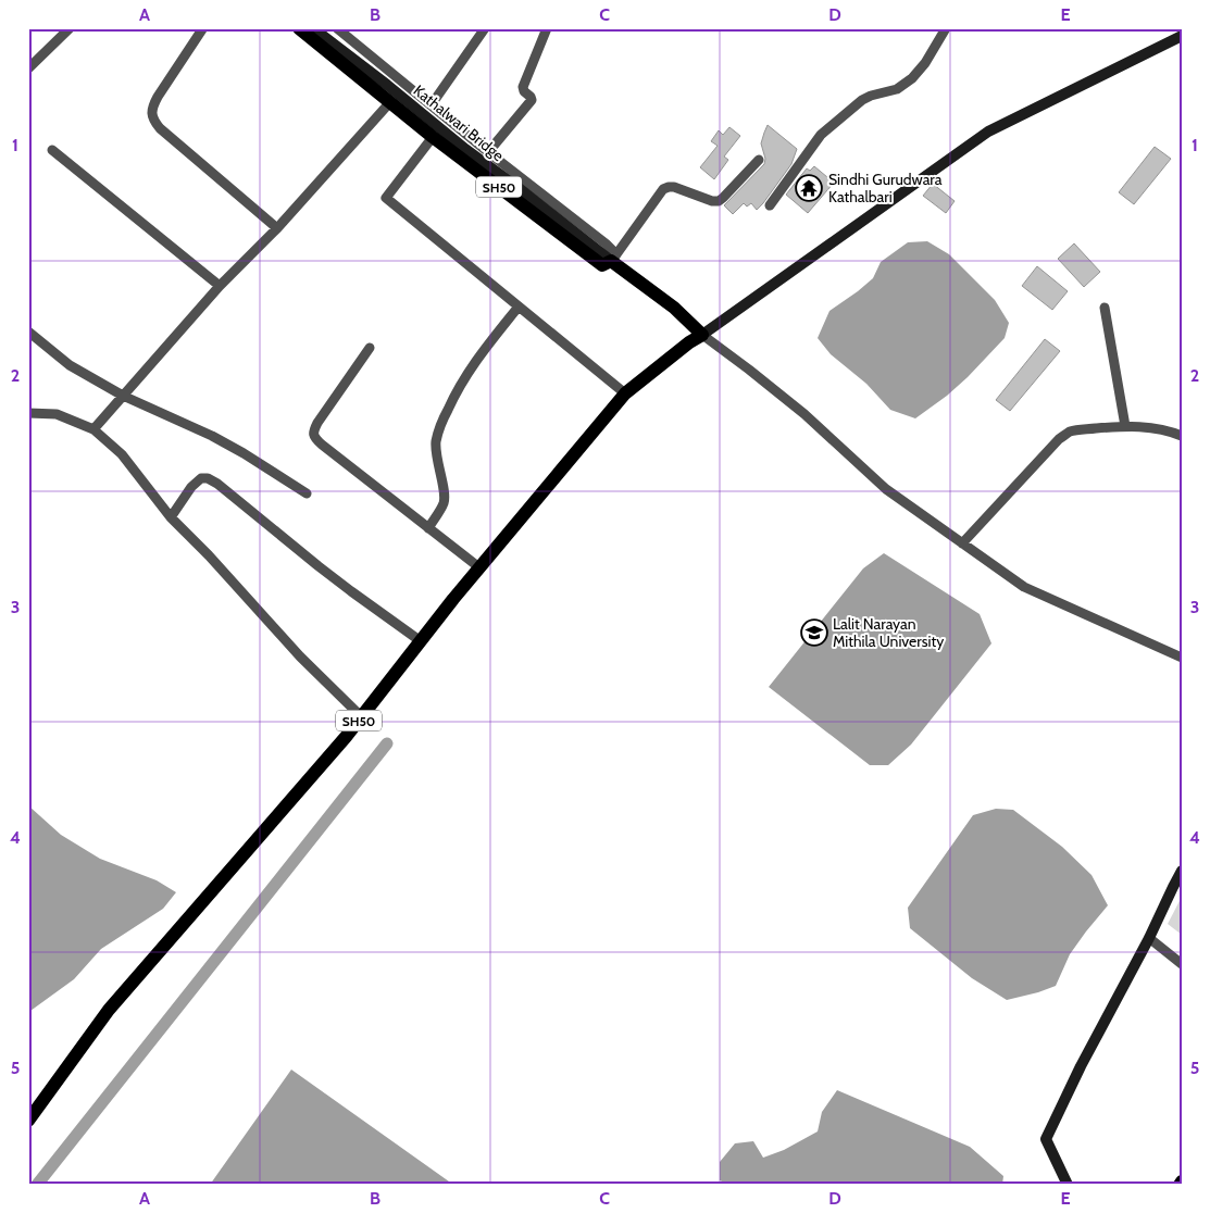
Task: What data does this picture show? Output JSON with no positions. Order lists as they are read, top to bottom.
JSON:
{
  "streets": {
    "main road": ["Kathalwari Bridge", "SH50"]
  },
  "crossings": [
    ["Kathalwari Bridge", "SH50"]
  ],
  "places": {
    "temple": ["Sindhi Gurudwara Kathalbari"],
    "school or university": ["Lalit Narayan Mithila University"]
  },
  "grid": {
    "columns": [
      "A",
      "B",
      "C",
      "D",
      "E"
    ],
    "rows": [
      "1",
      "2",
      "3",
      "4",
      "5"
    ]
  }
}
